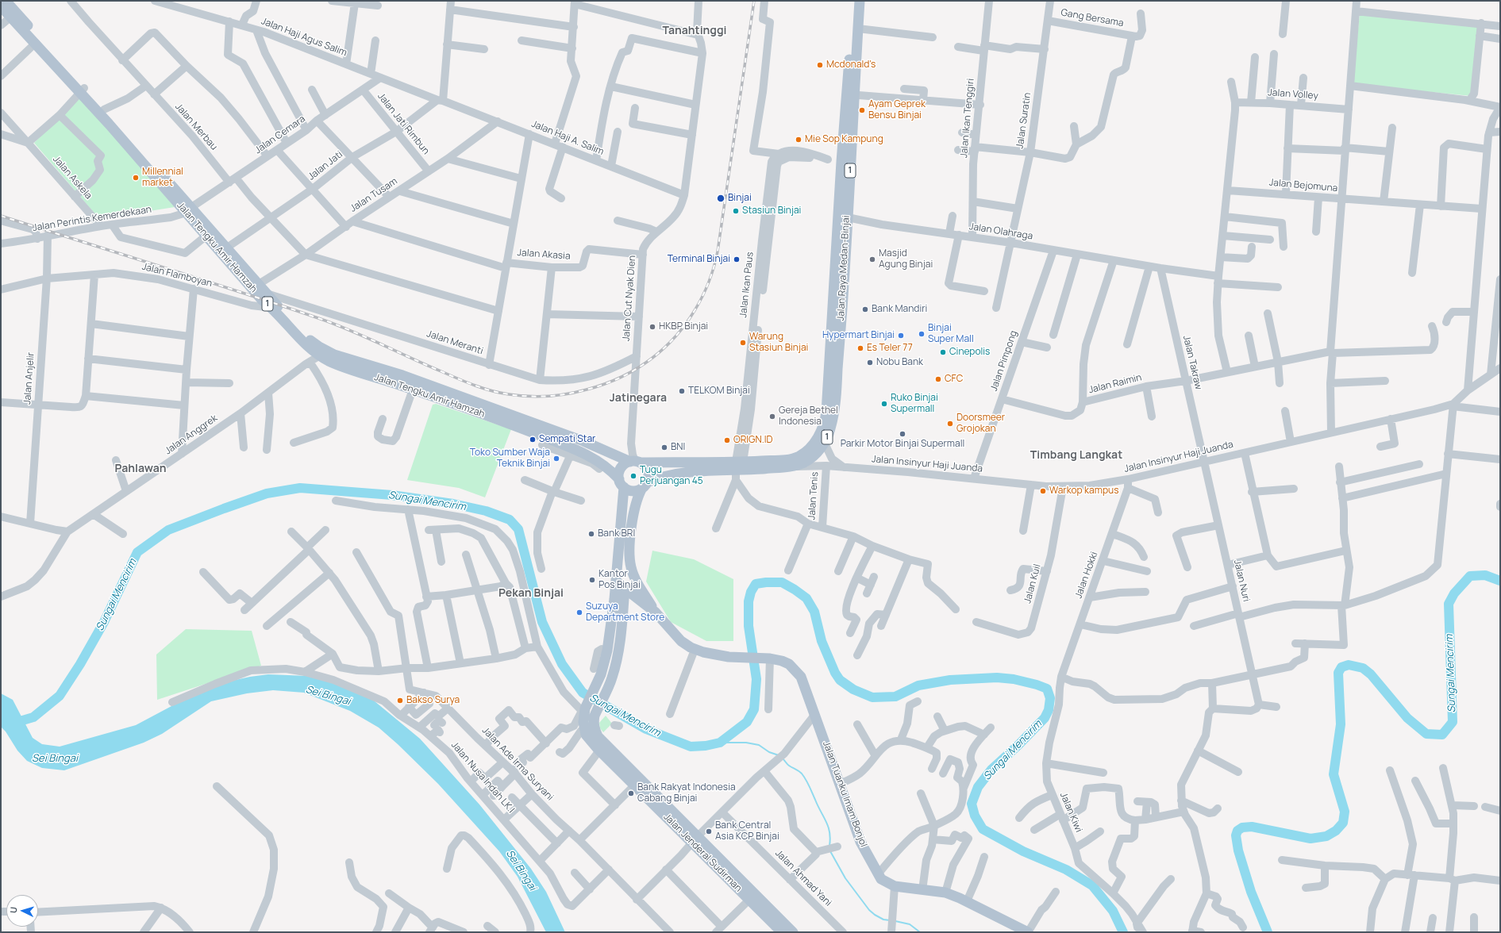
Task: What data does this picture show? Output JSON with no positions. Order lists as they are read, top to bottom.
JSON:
{
  "streets": {
    "main road": [
      "1",
      "Jalan Tengku Amir Hamzah",
      "Jalan Raya Medan-Binjai",
      "Jalan Tuanku Imam Bonjol",
      "Jalan Jenderal Sudirman"
    ],
    "street": [
      "Gang Bersama",
      "Jalan Haji Agus Salim",
      "Jalan Volley",
      "Jalan Ikan Tenggiri",
      "Jalan Suratin",
      "Jalan Jati Rimbun",
      "Jalan Merbau",
      "Jalan Cemara",
      "Jalan Haji A. Salim",
      "Jalan Jati",
      "Jalan Askela",
      "Jalan Bejomuna",
      "Jalan Tusam",
      "Jalan Perintis Kemerdekaan",
      "Jalan Olahraga",
      "Jalan Akasia",
      "Jalan Flamboyan",
      "Jalan Ikan Paus",
      "Jalan Cut Nyak Dien",
      "Jalan Meranti",
      "Jalan Pimpong",
      "Jalan Takraw",
      "Jalan Anjelir",
      "Jalan Raimin",
      "Jalan Anggrek",
      "Jalan Insinyur Haji Juanda",
      "Jalan Tenis",
      "Jalan Hokki",
      "Jalan Nuri",
      "Jalan Kuil",
      "Jalan Ade Irma Suryani",
      "Jalan Nusa Indah LK.I",
      "Jalan Kiwi",
      "Jalan Ahmad Yani"
    ]
  },
  "crossings": [
    ["Gang Bersama", "Jalan Suratin"],
    ["Jalan Haji Agus Salim", "Jalan Cemara"],
    ["Jalan Haji Agus Salim", "Jalan Haji A. Salim"],
    ["Jalan Haji Agus Salim", "Jalan Jati"],
    ["Jalan Volley", "Jalan Bejomuna"],
    ["Jalan Ikan Tenggiri", "Jalan Olahraga"],
    ["Jalan Suratin", "Jalan Olahraga"],
    ["Jalan Jati Rimbun", "Jalan Cemara"],
    ["Jalan Jati Rimbun", "Jalan Jati"],
    ["Jalan Jati Rimbun", "Jalan Tusam"],
    ["Jalan Merbau", "Jalan Cemara"],
    ["Jalan Merbau", "Jalan Jati"],
    ["Jalan Merbau", "Jalan Tusam"],
    ["Jalan Cemara", "Jalan Perintis Kemerdekaan"],
    ["Jalan Cemara", "Jalan Tengku Amir Hamzah"],
    ["Jalan Haji A. Salim", "Jalan Jati"],
    ["Jalan Haji A. Salim", "Jalan Tusam"],
    ["Jalan Haji A. Salim", "Jalan Cut Nyak Dien"],
    ["Jalan Jati", "Jalan Tengku Amir Hamzah"],
    ["1", "Jalan Tengku Amir Hamzah"],
    ["1", "Jalan Raya Medan-Binjai"],
    ["1", "Jalan Ikan Paus"],
    ["1", "Jalan Cut Nyak Dien"],
    ["Jalan Askela", "Jalan Perintis Kemerdekaan"],
    ["Jalan Tusam", "Jalan Tengku Amir Hamzah"],
    ["Jalan Tusam", "Jalan Akasia"],
    ["Jalan Perintis Kemerdekaan", "Jalan Tengku Amir Hamzah"],
    ["Jalan Perintis Kemerdekaan", "Jalan Anjelir"],
    ["Jalan Olahraga", "Jalan Raya Medan-Binjai"],
    ["Jalan Olahraga", "Jalan Pimpong"],
    ["Jalan Olahraga", "Jalan Takraw"],
    ["Jalan Tengku Amir Hamzah", "Jalan Flamboyan"],
    ["Jalan Tengku Amir Hamzah", "Jalan Cut Nyak Dien"],
    ["Jalan Tengku Amir Hamzah", "Jalan Meranti"],
    ["Jalan Tengku Amir Hamzah", "Jalan Anggrek"],
    ["Jalan Akasia", "Jalan Cut Nyak Dien"],
    ["Jalan Raya Medan-Binjai", "Jalan Ikan Paus"],
    ["Jalan Raya Medan-Binjai", "Jalan Insinyur Haji Juanda"],
    ["Jalan Flamboyan", "Jalan Anjelir"],
    ["Jalan Cut Nyak Dien", "Jalan Meranti"],
    ["Jalan Pimpong", "Jalan Raimin"],
    ["Jalan Pimpong", "Jalan Insinyur Haji Juanda"],
    ["Jalan Takraw", "Jalan Raimin"],
    ["Jalan Takraw", "Jalan Insinyur Haji Juanda"],
    ["Jalan Takraw", "Jalan Nuri"],
    ["Jalan Insinyur Haji Juanda", "Jalan Tenis"],
    ["Jalan Insinyur Haji Juanda", "Jalan Hokki"],
    ["Jalan Insinyur Haji Juanda", "Jalan Nuri"],
    ["Jalan Insinyur Haji Juanda", "Jalan Kuil"],
    ["Jalan Hokki", "Jalan Kiwi"]
  ],
  "districts": [
    "Tanahtinggi",
    "Jatinegara",
    "Timbang Langkat",
    "Pahlawan",
    "Pekan Binjai"
  ],
  "water": ["Sungai Mencirim", "Sei Bingai"],
  "places": [
    "Mcdonald's",
    "Ayam Geprek Bensu Binjai",
    "Mie Sop Kampung",
    "Millennial market",
    "Binjai",
    "Stasiun Binjai",
    "Terminal Binjai",
    "Masjid Agung Binjai",
    "Bank Mandiri",
    "HKBP Binjai",
    "Binjai Super Mall",
    "Hypermart Binjai",
    "Warung Stasiun Binjai",
    "Es Teler 77",
    "Cinepolis",
    "Nobu Bank",
    "CFC",
    "TELKOM Binjai",
    "Ruko Binjai Supermall",
    "Gereja Bethel Indonesia",
    "Doorsmeer Grojokan",
    "Parkir Motor Binjai Supermall",
    "Sempati Star",
    "ORIGN.ID",
    "BNI",
    "Toko Sumber Waja Teknik Binjai",
    "Tugu Perjuangan 45",
    "Warkop kampus",
    "Bank BRI",
    "Kantor Pos Binjai",
    "Suzuya Department Store",
    "Bakso Surya",
    "Bank Rakyat Indonesia Cabang Binjai",
    "Bank Central Asia KCP Binjai"
  ],
  "north": "left"
}
